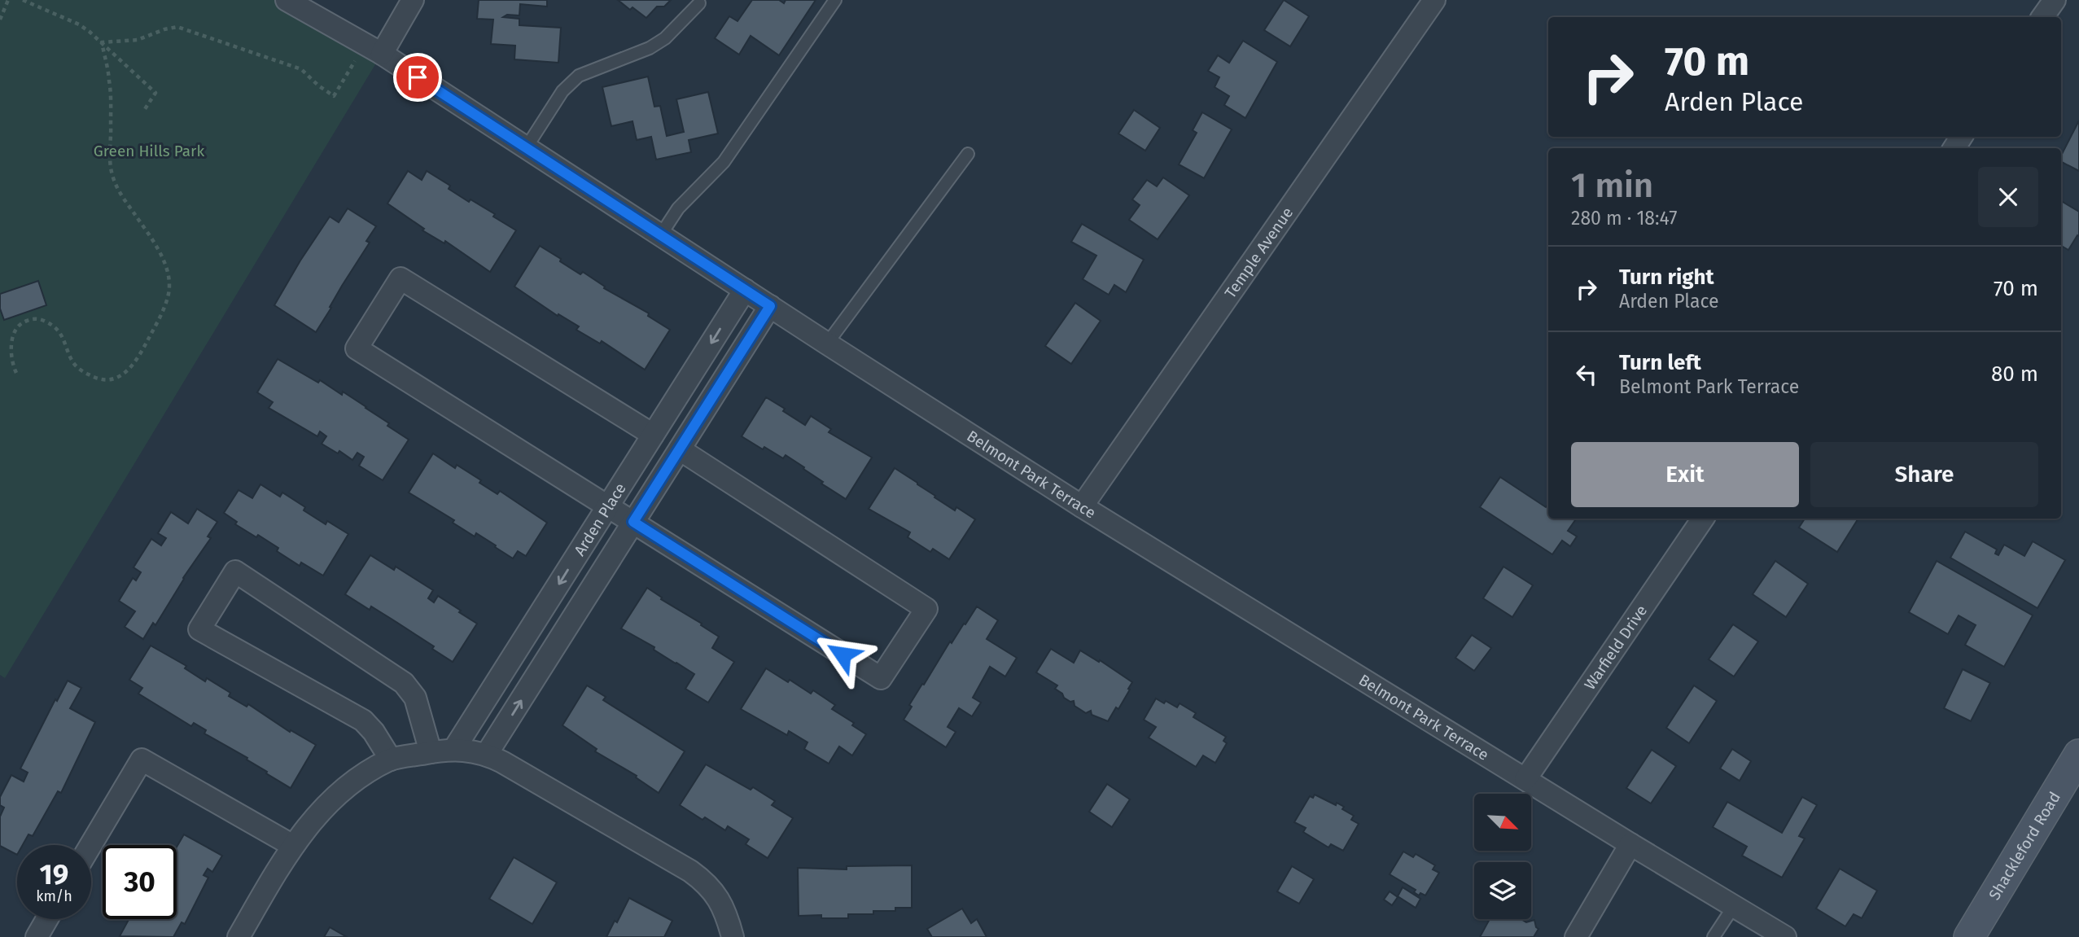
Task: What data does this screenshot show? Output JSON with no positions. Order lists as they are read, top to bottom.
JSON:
{
  "streets": {
    "street": [
      "Temple Avenue",
      "Belmont Park Terrace",
      "Arden Place",
      "Warfield Drive",
      "Shackleford Road"
    ]
  },
  "crossings": [
    ["Temple Avenue", "Belmont Park Terrace"],
    ["Belmont Park Terrace", "Arden Place"],
    ["Belmont Park Terrace", "Warfield Drive"]
  ],
  "parks": ["Green Hills Park"],
  "north": "bottom right",
  "page": {
    "turn": ["70 m", "Arden Place"],
    "heading": ["1 min", "280 m · 18:47"],
    "list": [
      {
        "name": "Turn right",
        "note": "Arden Place",
        "value": "70 m"
      },
      {
        "name": "Turn left",
        "note": "Belmont Park Terrace",
        "value": "80 m"
      }
    ],
    "buttons": ["Exit", "Share"],
    "speed": "19 km/h",
    "limit": "30"
  }
}
